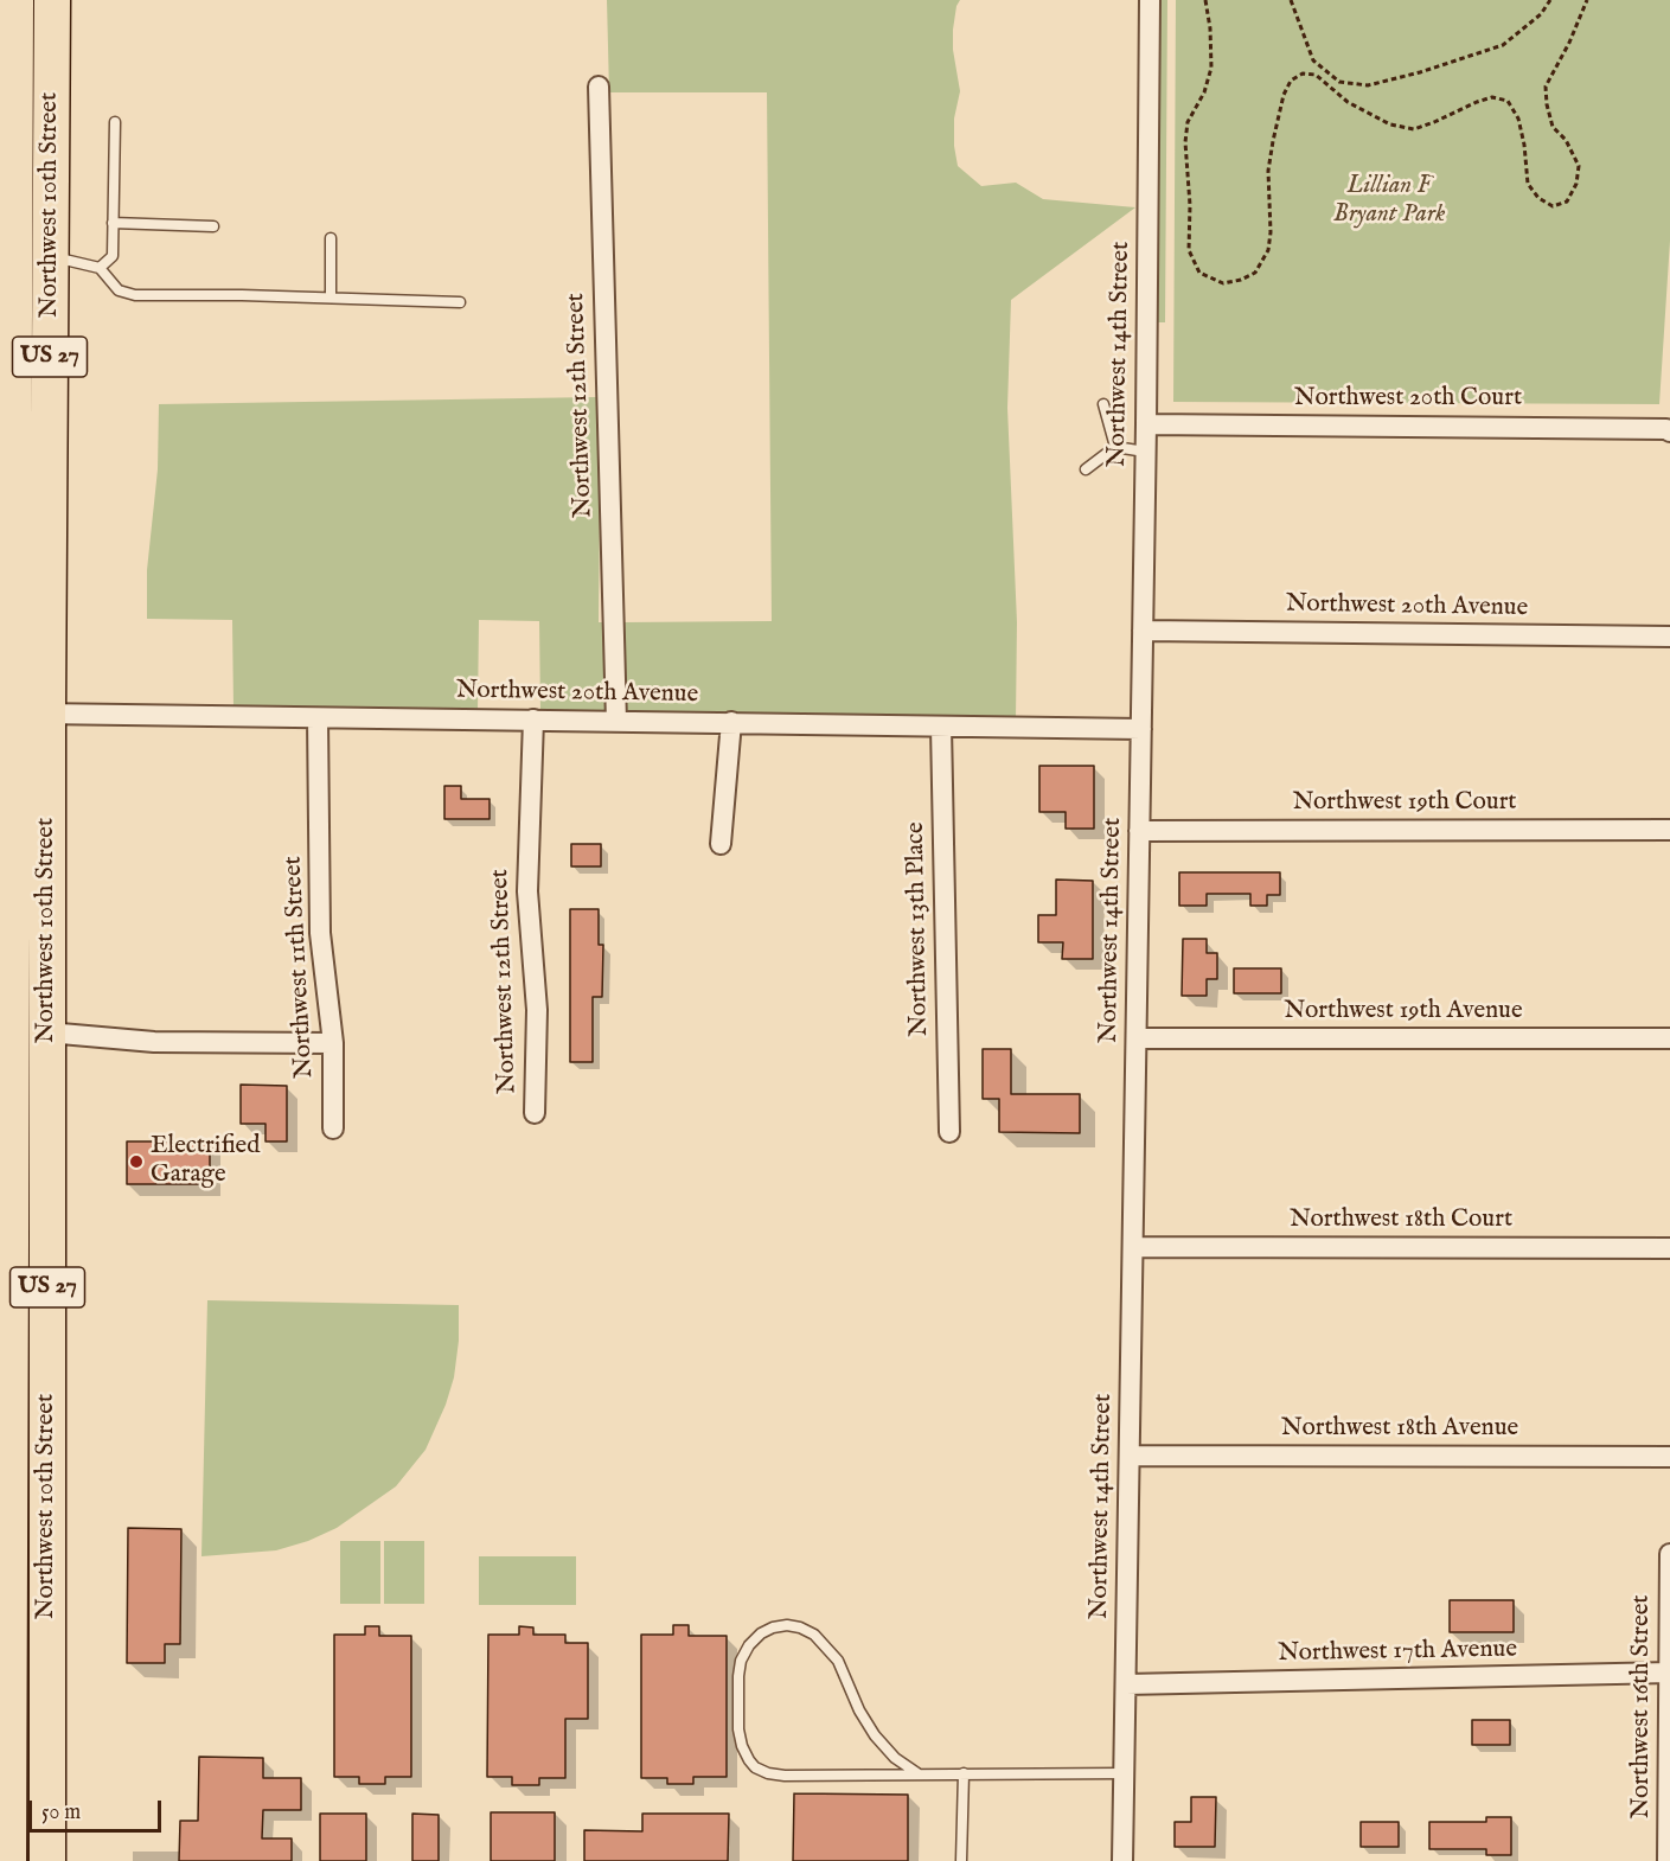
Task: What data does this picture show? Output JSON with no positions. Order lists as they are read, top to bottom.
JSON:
{
  "streets": {
    "highway": ["Northwest 10th Street", "US 27"],
    "street": [
      "Northwest 14th Street",
      "Northwest 20th Court",
      "Northwest 12th Street",
      "Northwest 20th Avenue",
      "Northwest 19th Court",
      "Northwest 13th Place",
      "Northwest 11th Street",
      "Northwest 19th Avenue",
      "Northwest 18th Court",
      "Northwest 18th Avenue",
      "Northwest 17th Avenue",
      "Northwest 16th Street"
    ]
  },
  "crossings": [
    ["Northwest 10th Street", "Northwest 20th Avenue"],
    ["Northwest 14th Street", "Northwest 20th Court"],
    ["Northwest 14th Street", "Northwest 20th Avenue"],
    ["Northwest 14th Street", "Northwest 19th Court"],
    ["Northwest 14th Street", "Northwest 19th Avenue"],
    ["Northwest 14th Street", "Northwest 18th Court"],
    ["Northwest 14th Street", "Northwest 18th Avenue"],
    ["Northwest 14th Street", "Northwest 17th Avenue"],
    ["Northwest 12th Street", "Northwest 20th Avenue"],
    ["Northwest 20th Avenue", "Northwest 13th Place"],
    ["Northwest 20th Avenue", "Northwest 11th Street"],
    ["Northwest 17th Avenue", "Northwest 16th Street"]
  ],
  "parks": ["Lillian F Bryant Park"],
  "places": ["Electrified Garage"],
  "scale_bar": "50 m"
}
